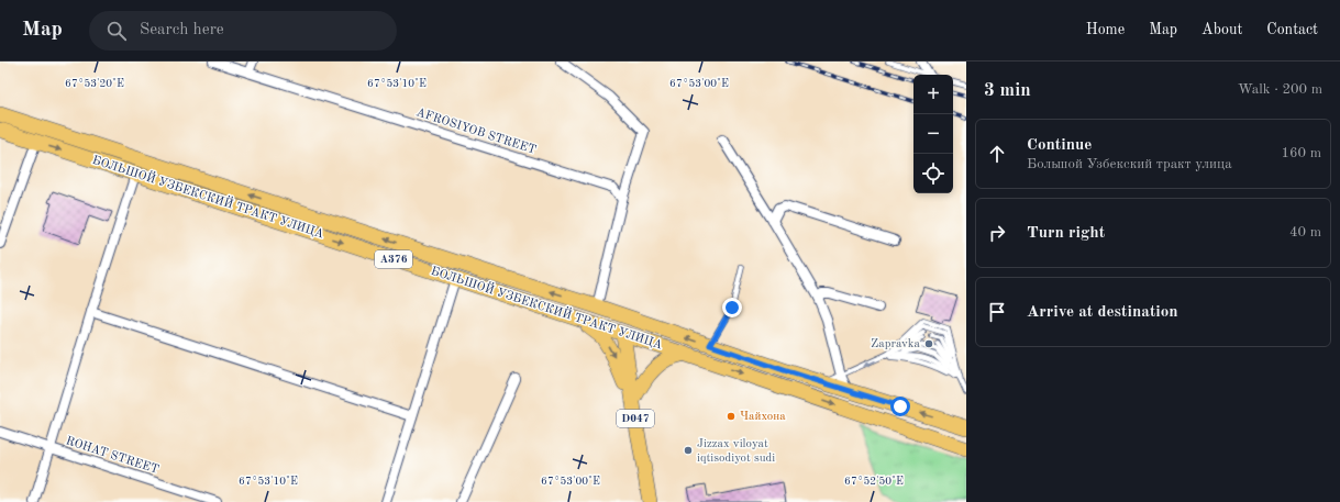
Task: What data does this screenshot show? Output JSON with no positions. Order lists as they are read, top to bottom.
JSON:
{
  "streets": {
    "main road": ["БОЛЬШОЙ УЗБЕКСКИЙ ТРАКТ УЛИЦА", "A376", "D047"],
    "street": ["AFROSIYOB STREET", "ROHAT STREET"]
  },
  "crossings": [
    ["БОЛЬШОЙ УЗБЕКСКИЙ ТРАКТ УЛИЦА", "D047"]
  ],
  "places": ["Zapravka", "Чайхона", "Jizzax viloyat iqtisodiyot sudi"],
  "page": {
    "header": "Map",
    "search": "Search here",
    "nav": [
      "Home",
      "Map",
      "About",
      "Contact"
    ],
    "heading": ["3 min", "Walk · 200 m"],
    "map_buttons": ["+", "−"],
    "list": [
      ["Continue", "Большой Узбекский тракт улица", "160 m"],
      ["Turn right", "40 m"],
      "Arrive at destination"
    ]
  },
  "coordinates": [
    "67°53'20\"E",
    "67°53'10\"E",
    "67°53'00\"E",
    "67°52'50\"E"
  ]
}
